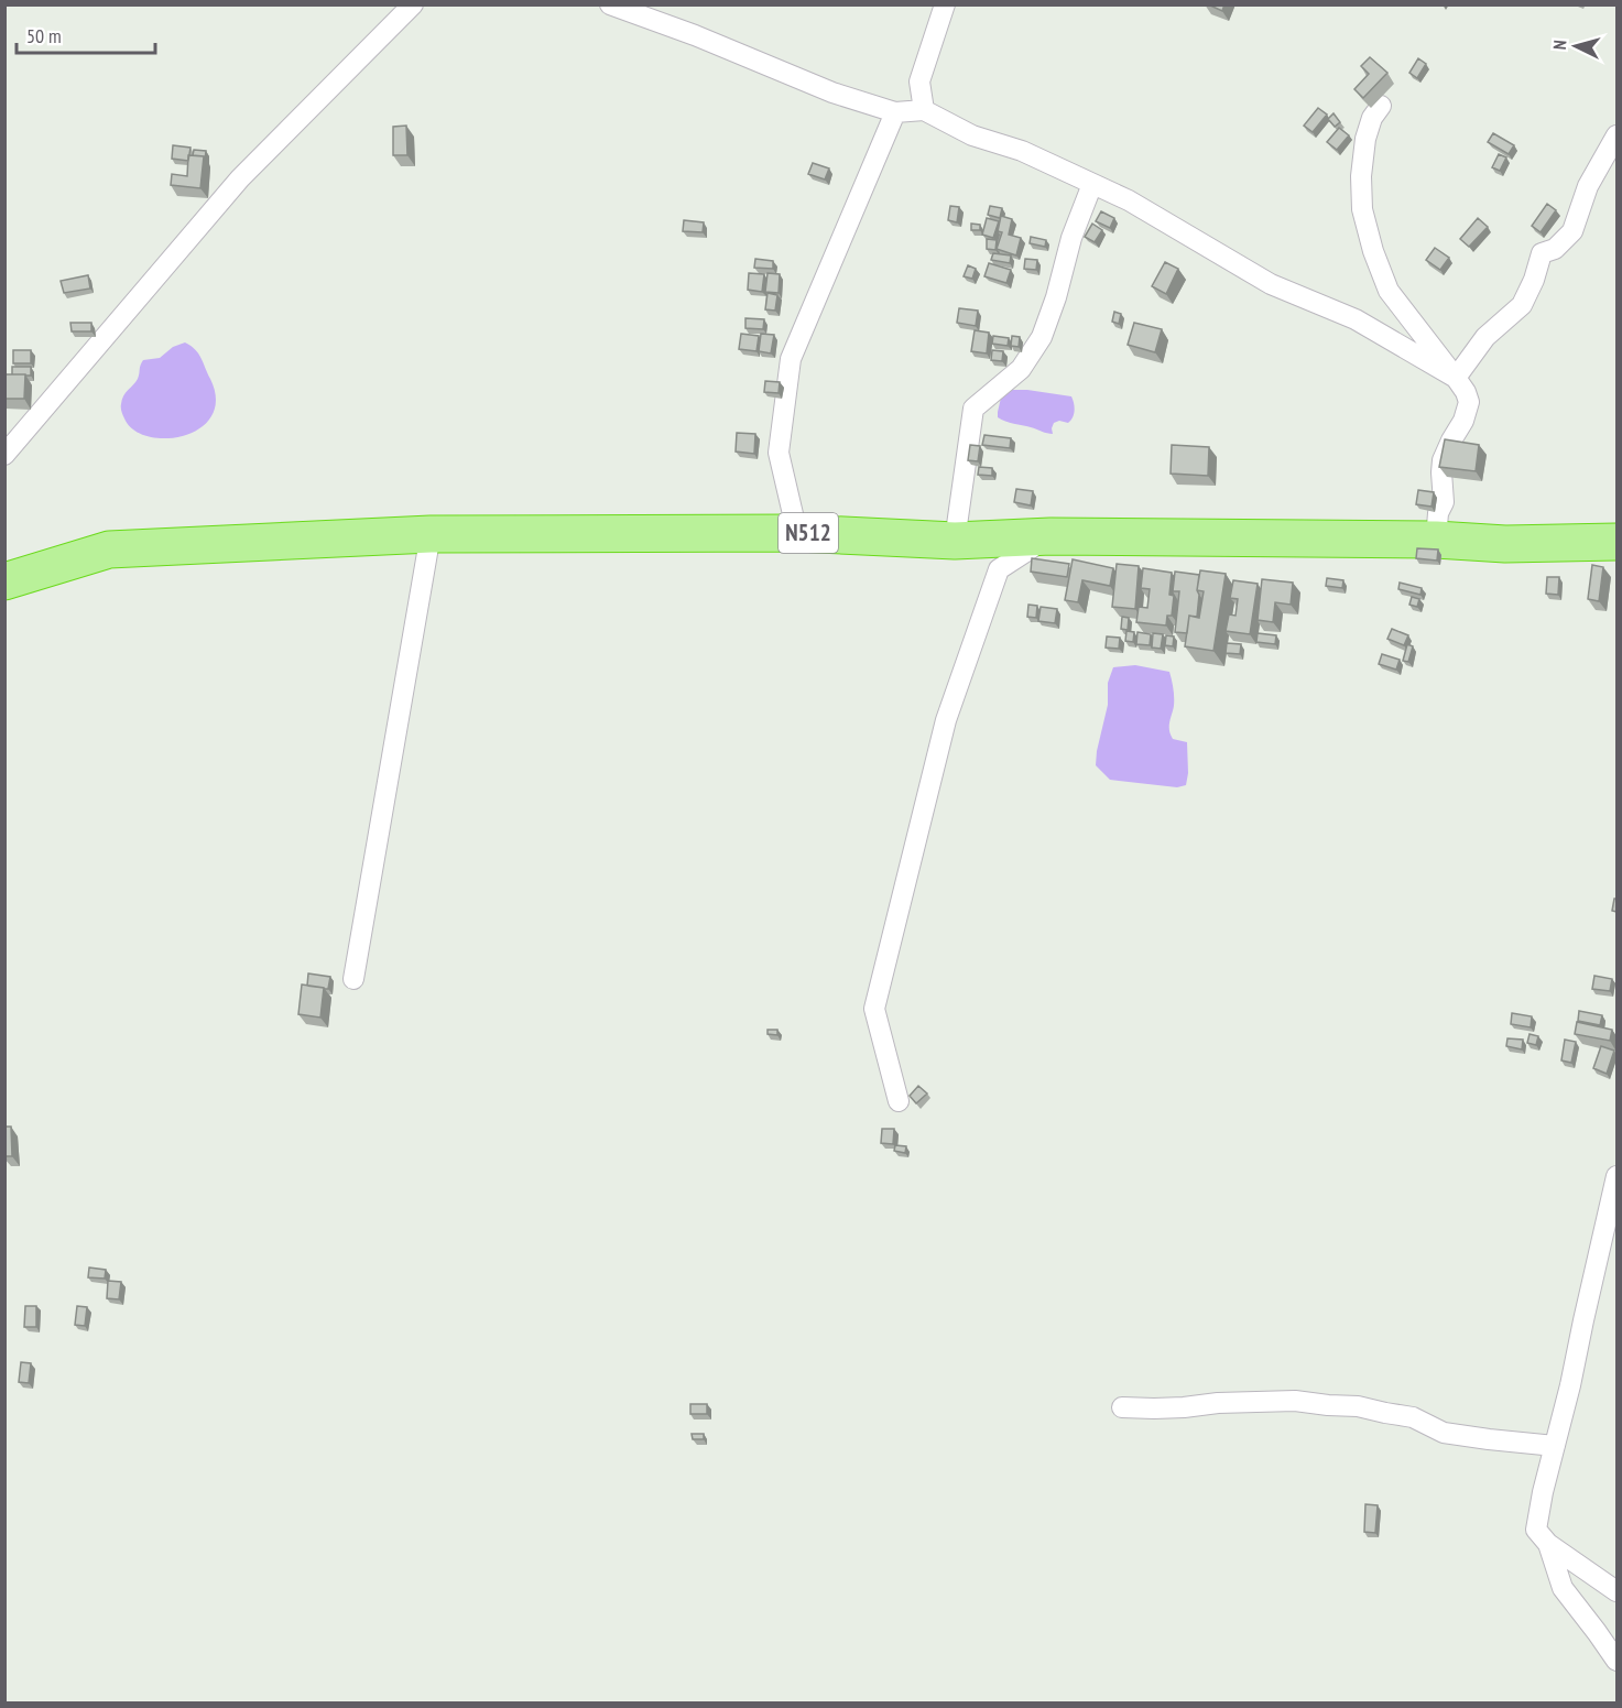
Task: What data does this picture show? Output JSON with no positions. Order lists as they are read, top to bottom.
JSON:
{
  "streets": {
    "highway": ["N512"]
  },
  "scale_bar": "50 m",
  "north": "left"
}
